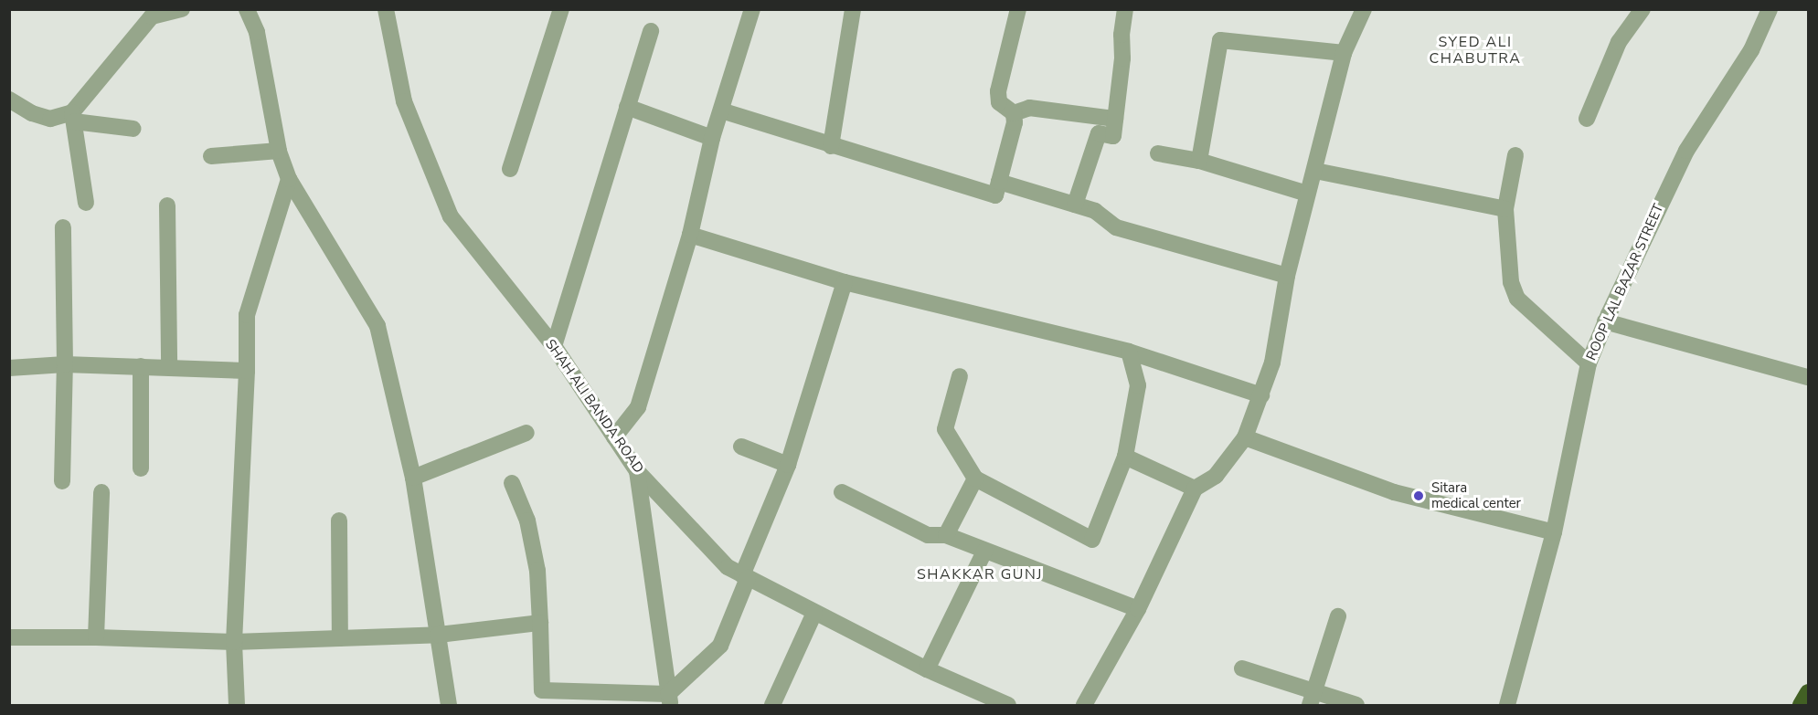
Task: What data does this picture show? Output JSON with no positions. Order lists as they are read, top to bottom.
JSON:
{
  "streets": {
    "street": ["ROOP LAL BAZAR STREET", "SHAH ALI BANDA ROAD"]
  },
  "districts": ["SYED ALI CHABUTRA", "SHAKKAR GUNJ"],
  "places": ["Sitara medical center"]
}
